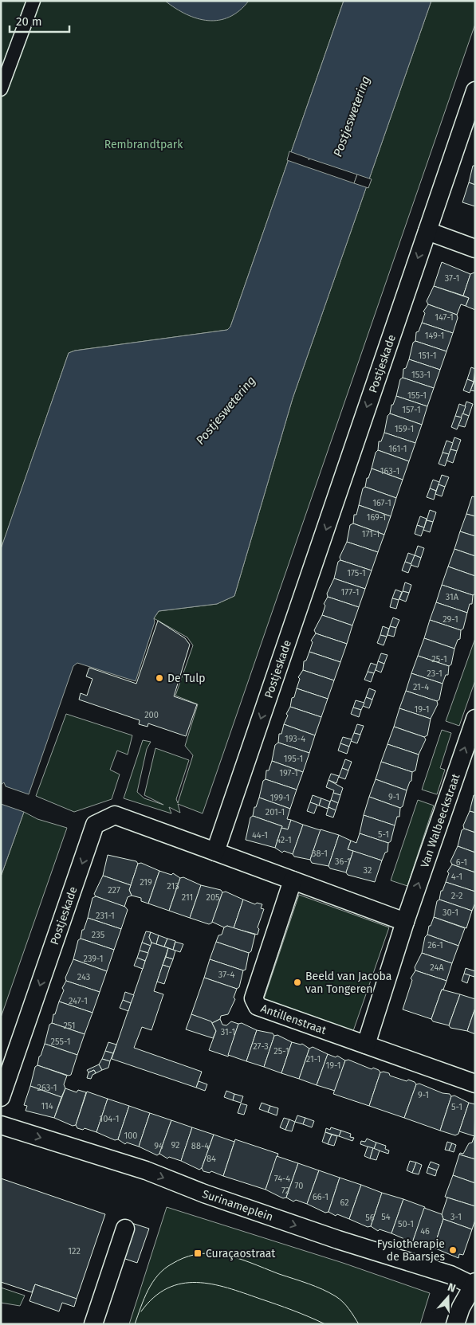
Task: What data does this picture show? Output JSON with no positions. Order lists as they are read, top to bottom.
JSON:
{
  "streets": {
    "street": [
      "Postjeskade",
      "Van Walbeeckstraat",
      "Antillenstraat",
      "Surinameplein"
    ]
  },
  "one_way": ["Postjeskade", "Van Walbeeckstraat", "Surinameplein"],
  "water": ["Postjeswetering"],
  "parks": ["Rembrandtpark"],
  "places": {
    "other": ["De Tulp", "Beeld van Jacoba van Tongeren", "Fysiotherapie de Baarsjes"],
    "transit": ["Curaçaostraat"]
  },
  "house_numbers": [
    "37-1",
    "147-1",
    "149-1",
    "151-1",
    "153-1",
    "155-1",
    "157-1",
    "159-1",
    "161-1",
    "163-1",
    "167-1",
    "169-1",
    "171-1",
    "175-1",
    "177-1",
    "31A",
    "29-1",
    "25-1",
    "23-1",
    "21-4",
    "19-1",
    "200",
    "193-4",
    "195-1",
    "197-1",
    "9-1",
    "199-1",
    "201-1",
    "5-1",
    "44-1",
    "42-1",
    "38-1",
    "36-1",
    "6-1",
    "32",
    "4-1",
    "219",
    "213",
    "227",
    "2-2",
    "211",
    "205",
    "30-1",
    "231-1",
    "235",
    "26-1",
    "239-1",
    "24A",
    "37-4",
    "243",
    "247-1",
    "251",
    "31-1",
    "255-1",
    "27-3",
    "25-1",
    "21-1",
    "19-1",
    "263-1",
    "9-1",
    "114",
    "5-1",
    "104-1",
    "100",
    "92",
    "94",
    "88-4",
    "84",
    "74-4",
    "70",
    "72",
    "66-1",
    "62",
    "54",
    "3-1",
    "56",
    "50-1",
    "46",
    "122"
  ],
  "scale_bar": "20 m",
  "north": "top"
}
